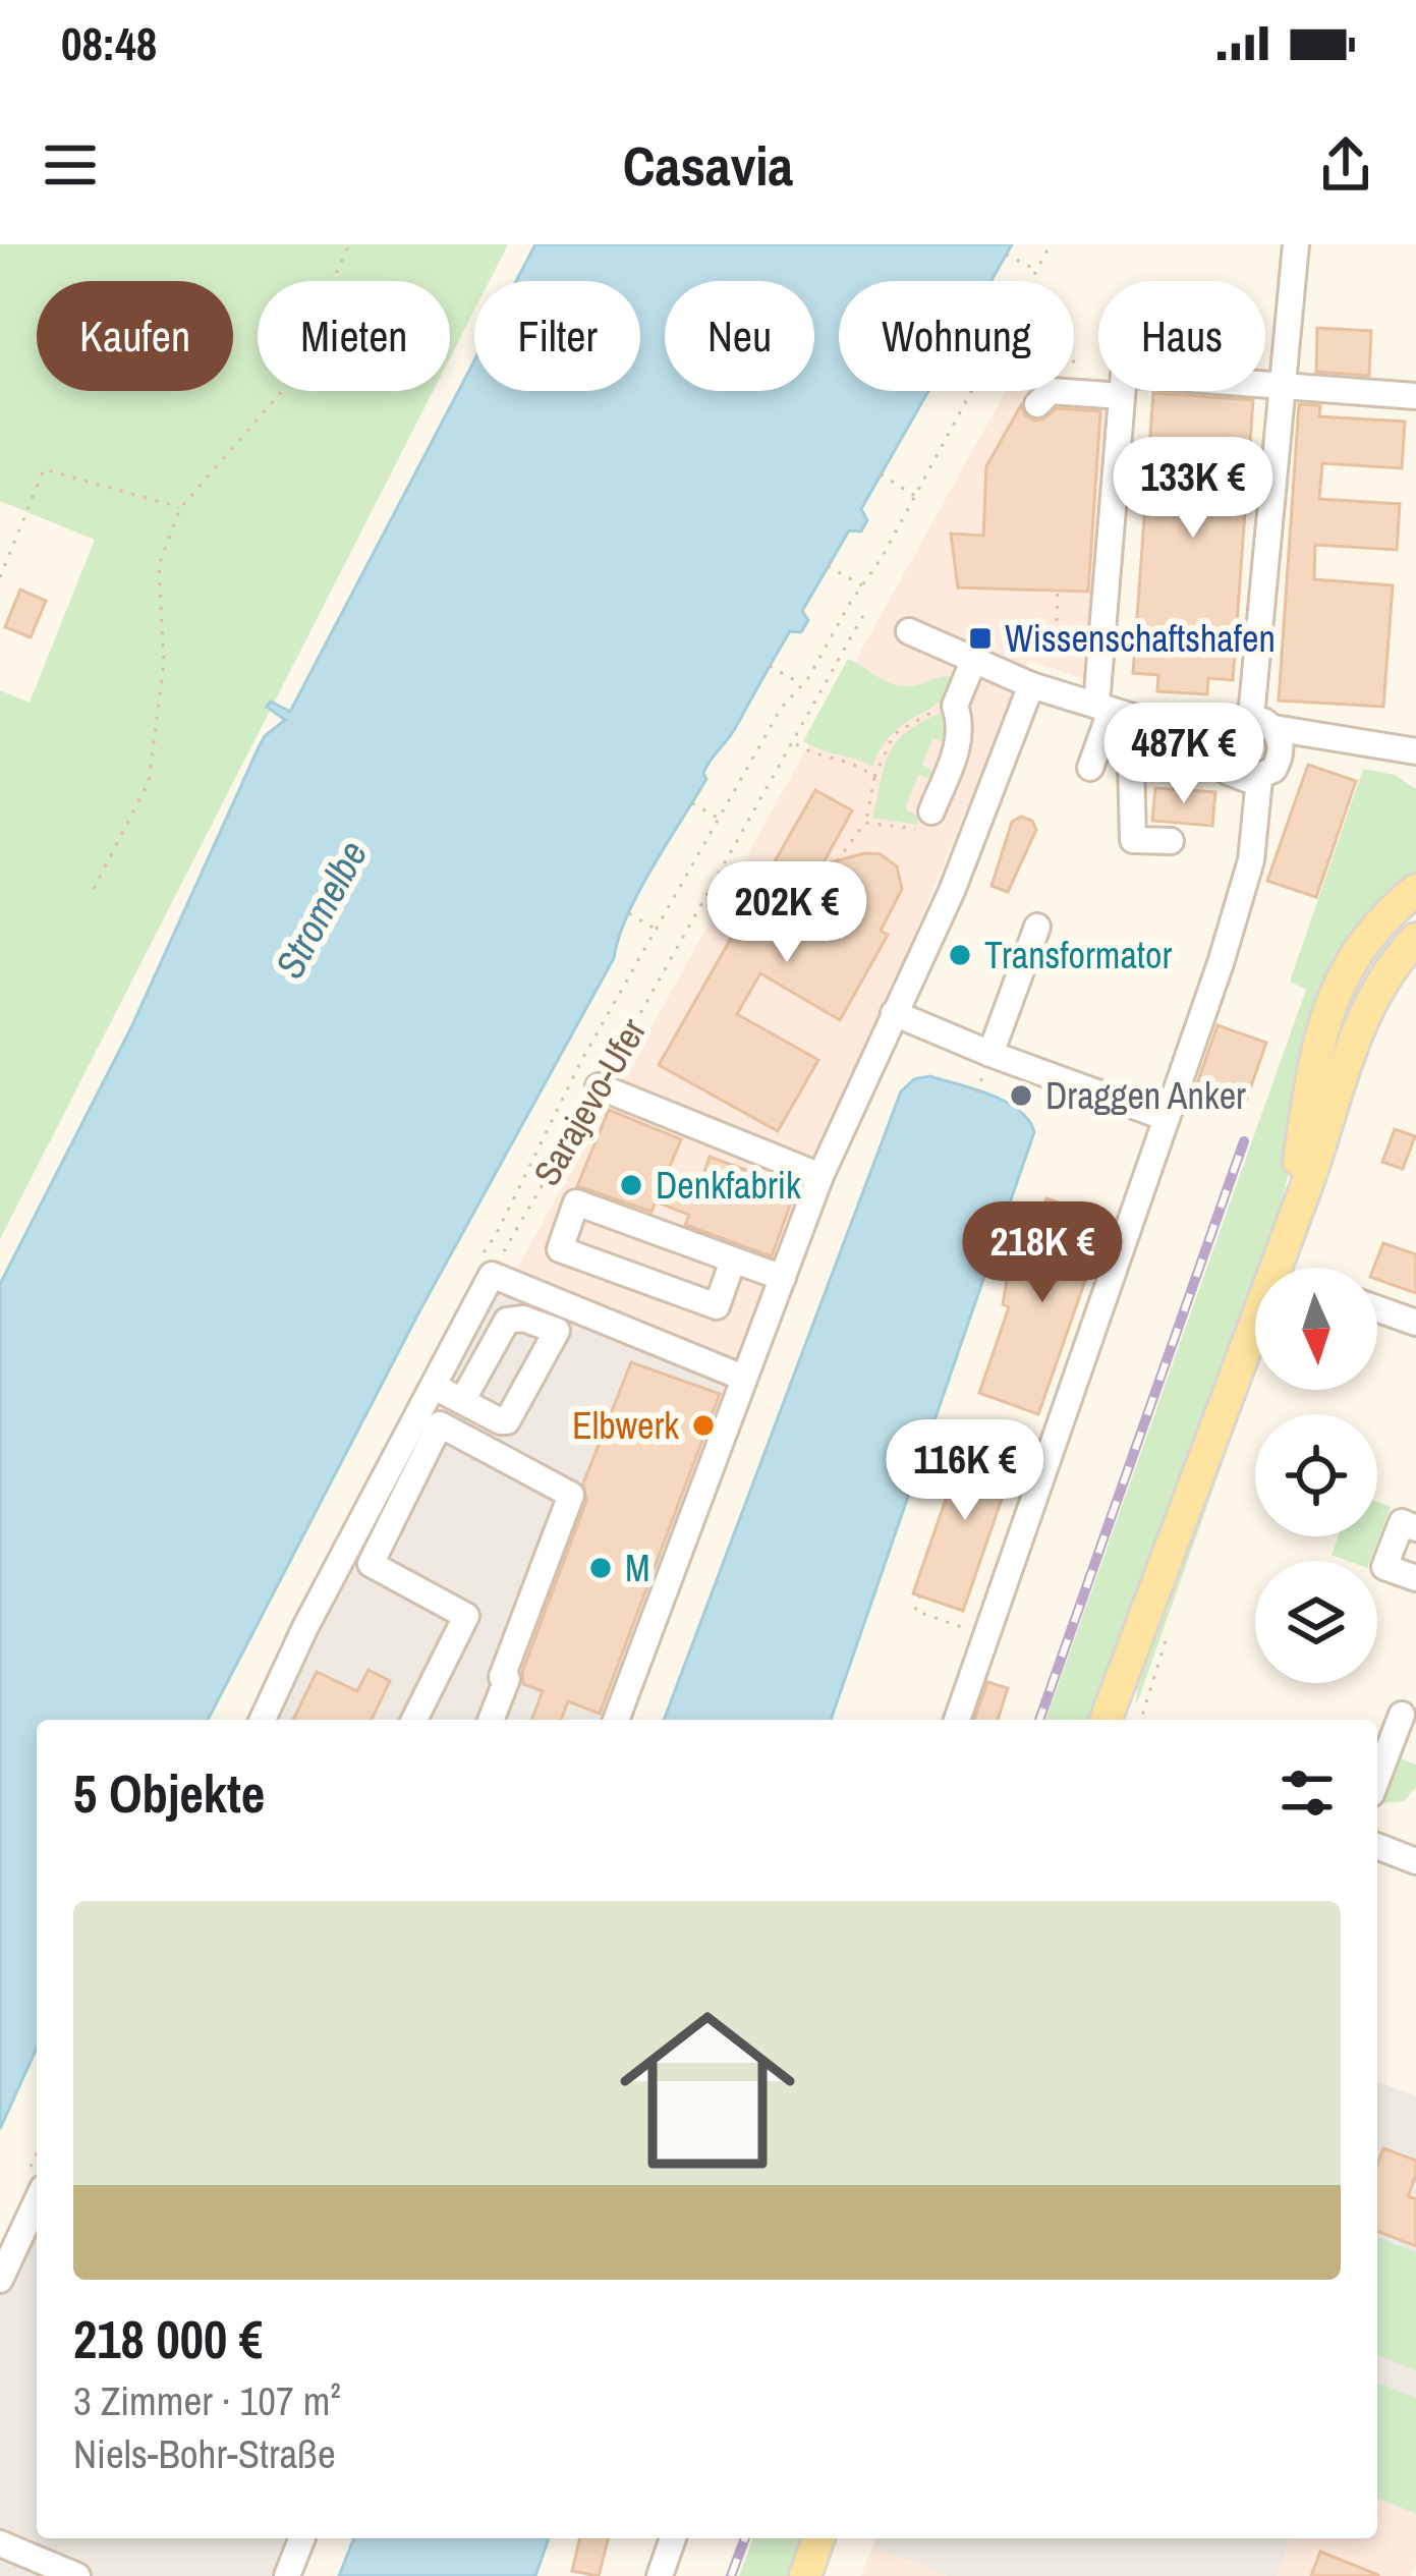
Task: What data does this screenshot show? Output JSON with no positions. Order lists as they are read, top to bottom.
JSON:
{
  "streets": {
    "path": ["Sarajevo-Ufer"]
  },
  "water": ["Stromelbe"],
  "places": {
    "transit": ["Wissenschaftshafen"],
    "other": [
      "Transformator",
      "Draggen Anker",
      "Denkfabrik",
      "Elbwerk",
      "M"
    ]
  },
  "north": "bottom",
  "page": {
    "status": "08:48",
    "header": "Casavia",
    "chip": [
      "Kaufen",
      "Mieten",
      "Filter",
      "Neu",
      "Wohnung",
      "Haus"
    ],
    "price": [
      "133K €",
      "487K €",
      "202K €",
      "218K €",
      "116K €"
    ],
    "heading": "5 Objekte",
    "list": [
      {
        "name": "218 000 €",
        "note": "3 Zimmer · 107 m² · Niels-Bohr-Straße"
      }
    ]
  }
}
